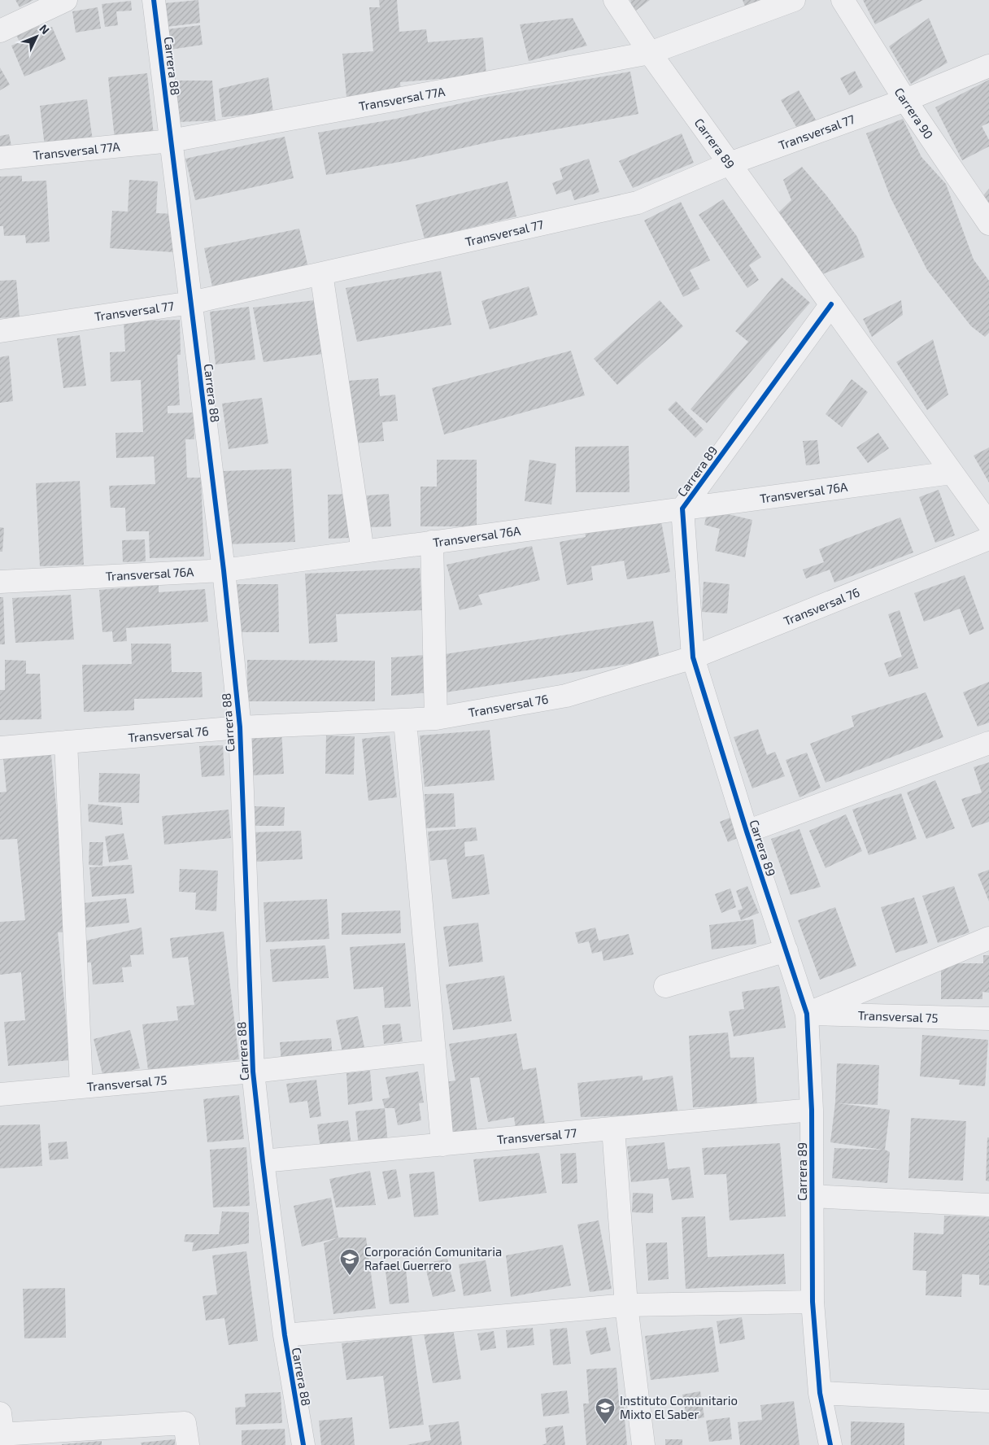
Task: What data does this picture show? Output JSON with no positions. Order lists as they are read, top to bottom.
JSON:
{
  "streets": {
    "street": [
      "Carrera 88",
      "Transversal 77A",
      "Carrera 90",
      "Transversal 77",
      "Carrera 89",
      "Transversal 76A",
      "Transversal 76",
      "Transversal 75"
    ]
  },
  "crossings": [
    ["Carrera 88", "Transversal 77A"],
    ["Carrera 88", "Transversal 77"],
    ["Carrera 88", "Transversal 76A"],
    ["Carrera 88", "Transversal 76"],
    ["Carrera 88", "Transversal 75"],
    ["Transversal 77A", "Carrera 89"],
    ["Carrera 90", "Transversal 77"],
    ["Transversal 77", "Carrera 89"],
    ["Carrera 89", "Transversal 76A"],
    ["Carrera 89", "Transversal 76"],
    ["Carrera 89", "Transversal 75"]
  ],
  "places": {
    "school or university": ["Corporación Comunitaria Rafael Guerrero", "Instituto Comunitario Mixto El Saber"]
  },
  "north": "top right"
}
